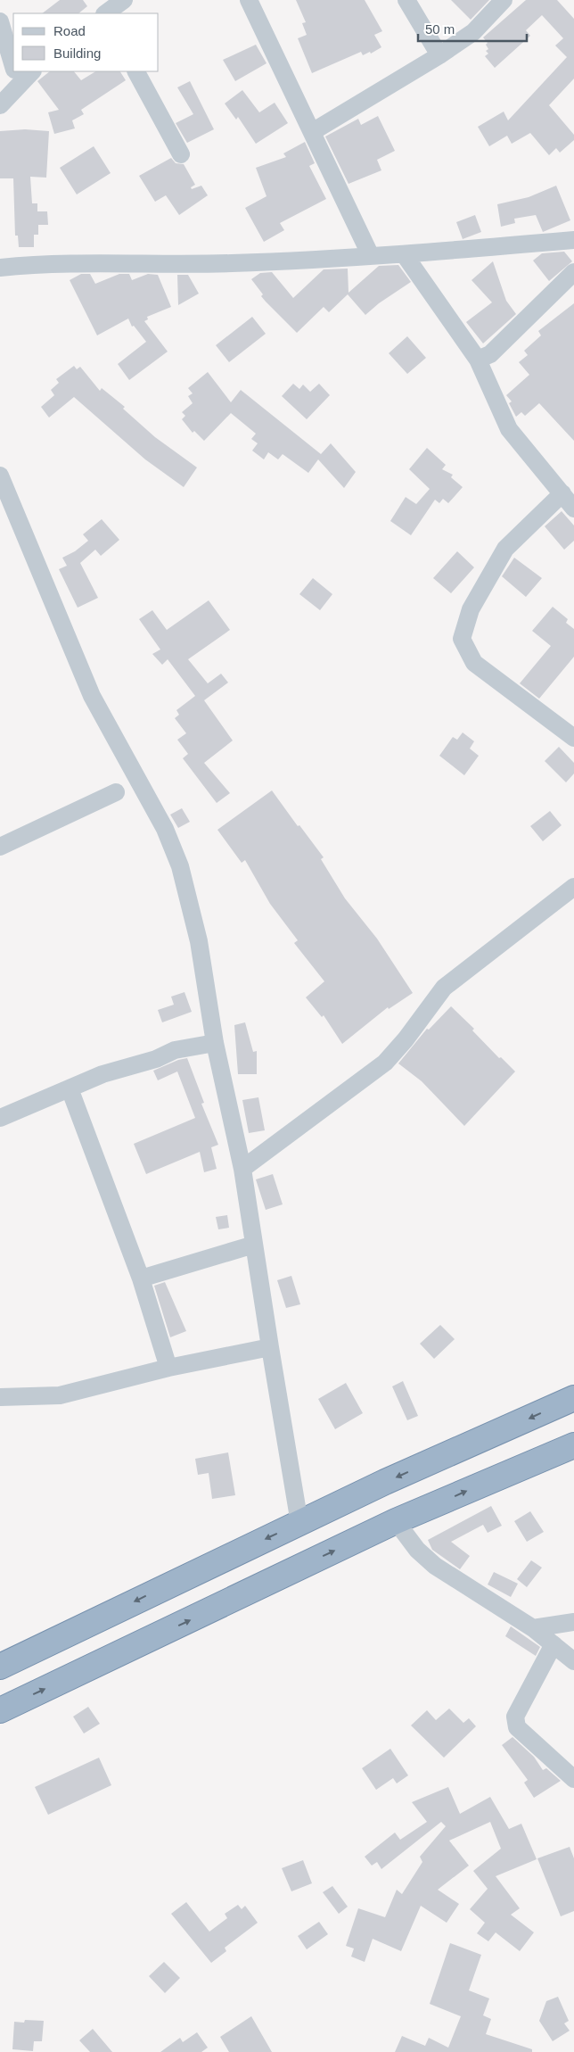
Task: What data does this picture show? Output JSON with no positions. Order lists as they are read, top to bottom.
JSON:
{
  "legend": ["Road", "Building"],
  "scale_bar": "50 m"
}
